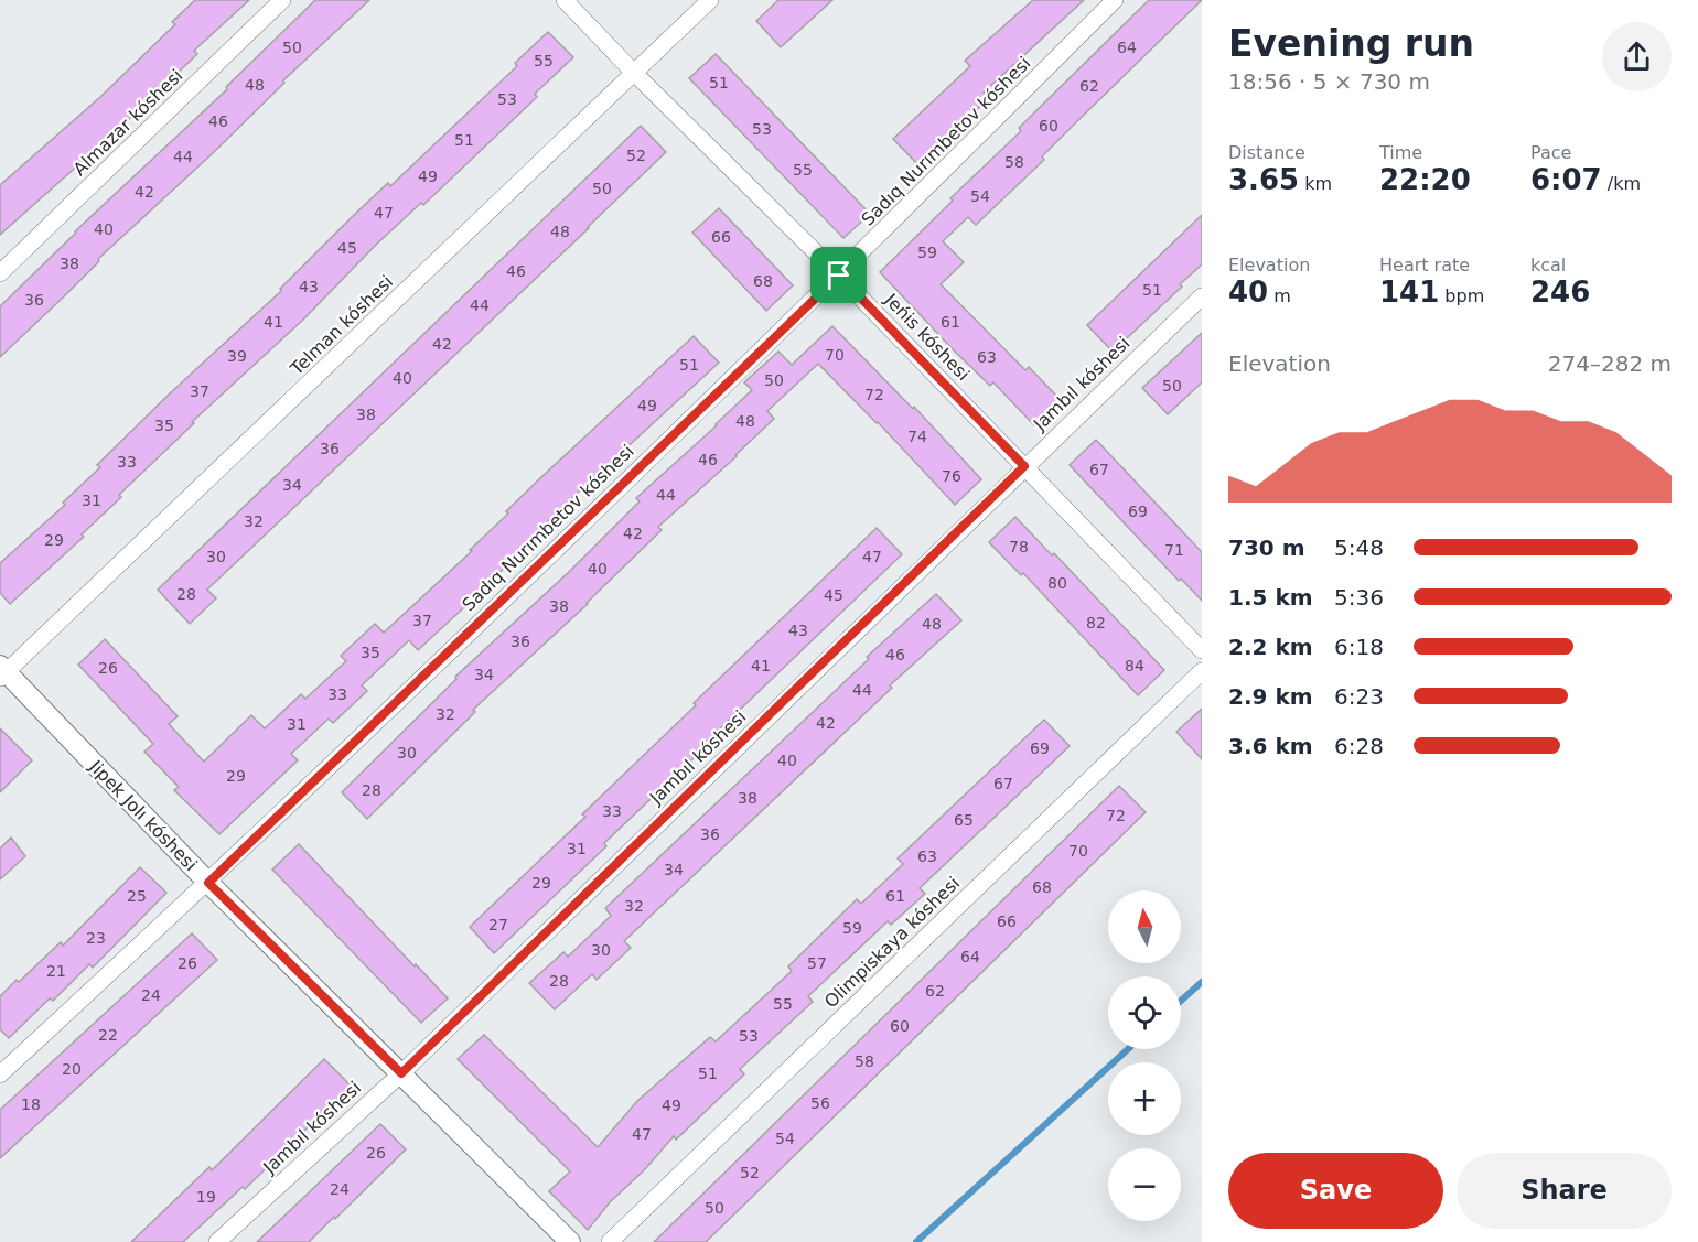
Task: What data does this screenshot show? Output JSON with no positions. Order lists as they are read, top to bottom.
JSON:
{
  "streets": {
    "street": [
      "Almazar kóshesi",
      "Sadıq Nurımbetov kóshesi",
      "Telman kóshesi",
      "Jeńis kóshesi",
      "Jambıl kóshesi",
      "Jipek Jolı kóshesi",
      "Olimpiskaya kóshesi"
    ]
  },
  "crossings": [
    ["Sadıq Nurımbetov kóshesi", "Jeńis kóshesi"],
    ["Sadıq Nurımbetov kóshesi", "Jipek Jolı kóshesi"],
    ["Telman kóshesi", "Jeńis kóshesi"],
    ["Telman kóshesi", "Jipek Jolı kóshesi"],
    ["Jeńis kóshesi", "Jambıl kóshesi"],
    ["Jambıl kóshesi", "Jipek Jolı kóshesi"]
  ],
  "house_numbers": [
    "50",
    "64",
    "55",
    "51",
    "48",
    "62",
    "53",
    "46",
    "60",
    "53",
    "51",
    "52",
    "44",
    "58",
    "55",
    "49",
    "50",
    "42",
    "54",
    "47",
    "40",
    "48",
    "66",
    "45",
    "59",
    "38",
    "46",
    "68",
    "43",
    "51",
    "36",
    "44",
    "41",
    "61",
    "42",
    "70",
    "39",
    "63",
    "51",
    "40",
    "50",
    "50",
    "37",
    "72",
    "49",
    "38",
    "48",
    "35",
    "74",
    "36",
    "46",
    "33",
    "67",
    "76",
    "34",
    "44",
    "31",
    "69",
    "32",
    "42",
    "29",
    "78",
    "71",
    "30",
    "47",
    "40",
    "80",
    "28",
    "45",
    "38",
    "37",
    "82",
    "48",
    "43",
    "36",
    "35",
    "46",
    "41",
    "84",
    "26",
    "34",
    "44",
    "33",
    "32",
    "42",
    "31",
    "69",
    "30",
    "40",
    "29",
    "67",
    "28",
    "38",
    "33",
    "72",
    "65",
    "36",
    "31",
    "70",
    "63",
    "34",
    "29",
    "68",
    "25",
    "61",
    "32",
    "66",
    "27",
    "59",
    "23",
    "30",
    "64",
    "26",
    "57",
    "21",
    "28",
    "62",
    "24",
    "55",
    "60",
    "22",
    "53",
    "58",
    "20",
    "51",
    "56",
    "18",
    "49",
    "47",
    "54",
    "26",
    "52",
    "24",
    "19",
    "50"
  ],
  "north": "top",
  "page": {
    "heading": ["Evening run", "18:56 · 5 × 730 m"],
    "stats": [
      ["Distance", "3.65 km"],
      ["Time", "22:20"],
      ["Pace", "6:07 /km"],
      ["Elevation", "40 m"],
      ["Heart rate", "141 bpm"],
      ["kcal", "246"]
    ],
    "chart": ["Elevation", "274–282 m"],
    "list": [
      {
        "name": "730 m",
        "note": "5:48"
      },
      {
        "name": "1.5 km",
        "note": "5:36"
      },
      {
        "name": "2.2 km",
        "note": "6:18"
      },
      {
        "name": "2.9 km",
        "note": "6:23"
      },
      {
        "name": "3.6 km",
        "note": "6:28"
      }
    ],
    "map_buttons": ["+", "−"],
    "buttons": ["Save", "Share"]
  }
}
